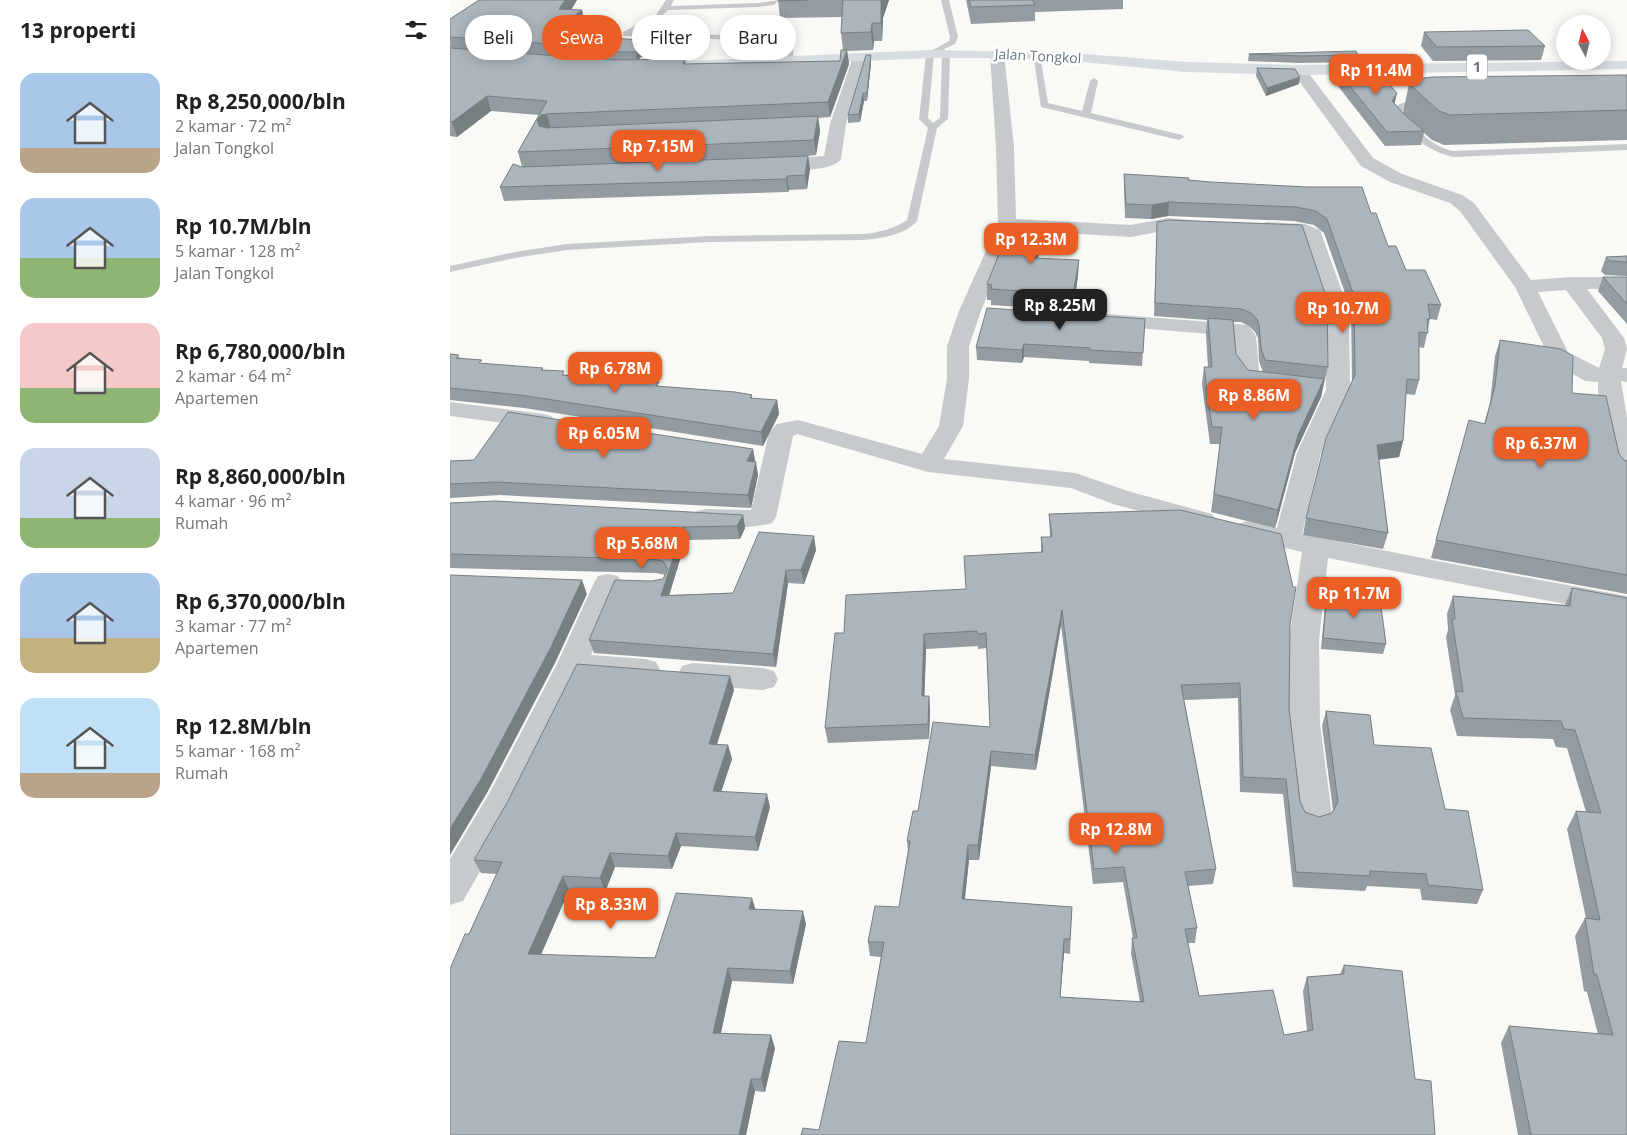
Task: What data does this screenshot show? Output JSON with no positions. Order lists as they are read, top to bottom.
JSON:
{
  "streets": {
    "highway": ["Jalan Tongkol", "1"]
  },
  "north": "top",
  "page": {
    "heading": "13 properti",
    "chip": [
      "Beli",
      "Sewa",
      "Filter",
      "Baru"
    ],
    "price": [
      "Rp 11.4M",
      "Rp 7.15M",
      "Rp 12.3M",
      "Rp 8.25M",
      "Rp 10.7M",
      "Rp 6.78M",
      "Rp 8.86M",
      "Rp 6.05M",
      "Rp 6.37M",
      "Rp 5.68M",
      "Rp 11.7M",
      "Rp 12.8M",
      "Rp 8.33M"
    ],
    "list": [
      {
        "name": "Rp 8,250,000/bln",
        "note": "2 kamar · 72 m² · Jalan Tongkol"
      },
      {
        "name": "Rp 10.7M/bln",
        "note": "5 kamar · 128 m² · Jalan Tongkol"
      },
      {
        "name": "Rp 6,780,000/bln",
        "note": "2 kamar · 64 m² · Apartemen"
      },
      {
        "name": "Rp 8,860,000/bln",
        "note": "4 kamar · 96 m² · Rumah"
      },
      {
        "name": "Rp 6,370,000/bln",
        "note": "3 kamar · 77 m² · Apartemen"
      },
      {
        "name": "Rp 12.8M/bln",
        "note": "5 kamar · 168 m² · Rumah"
      }
    ]
  }
}
